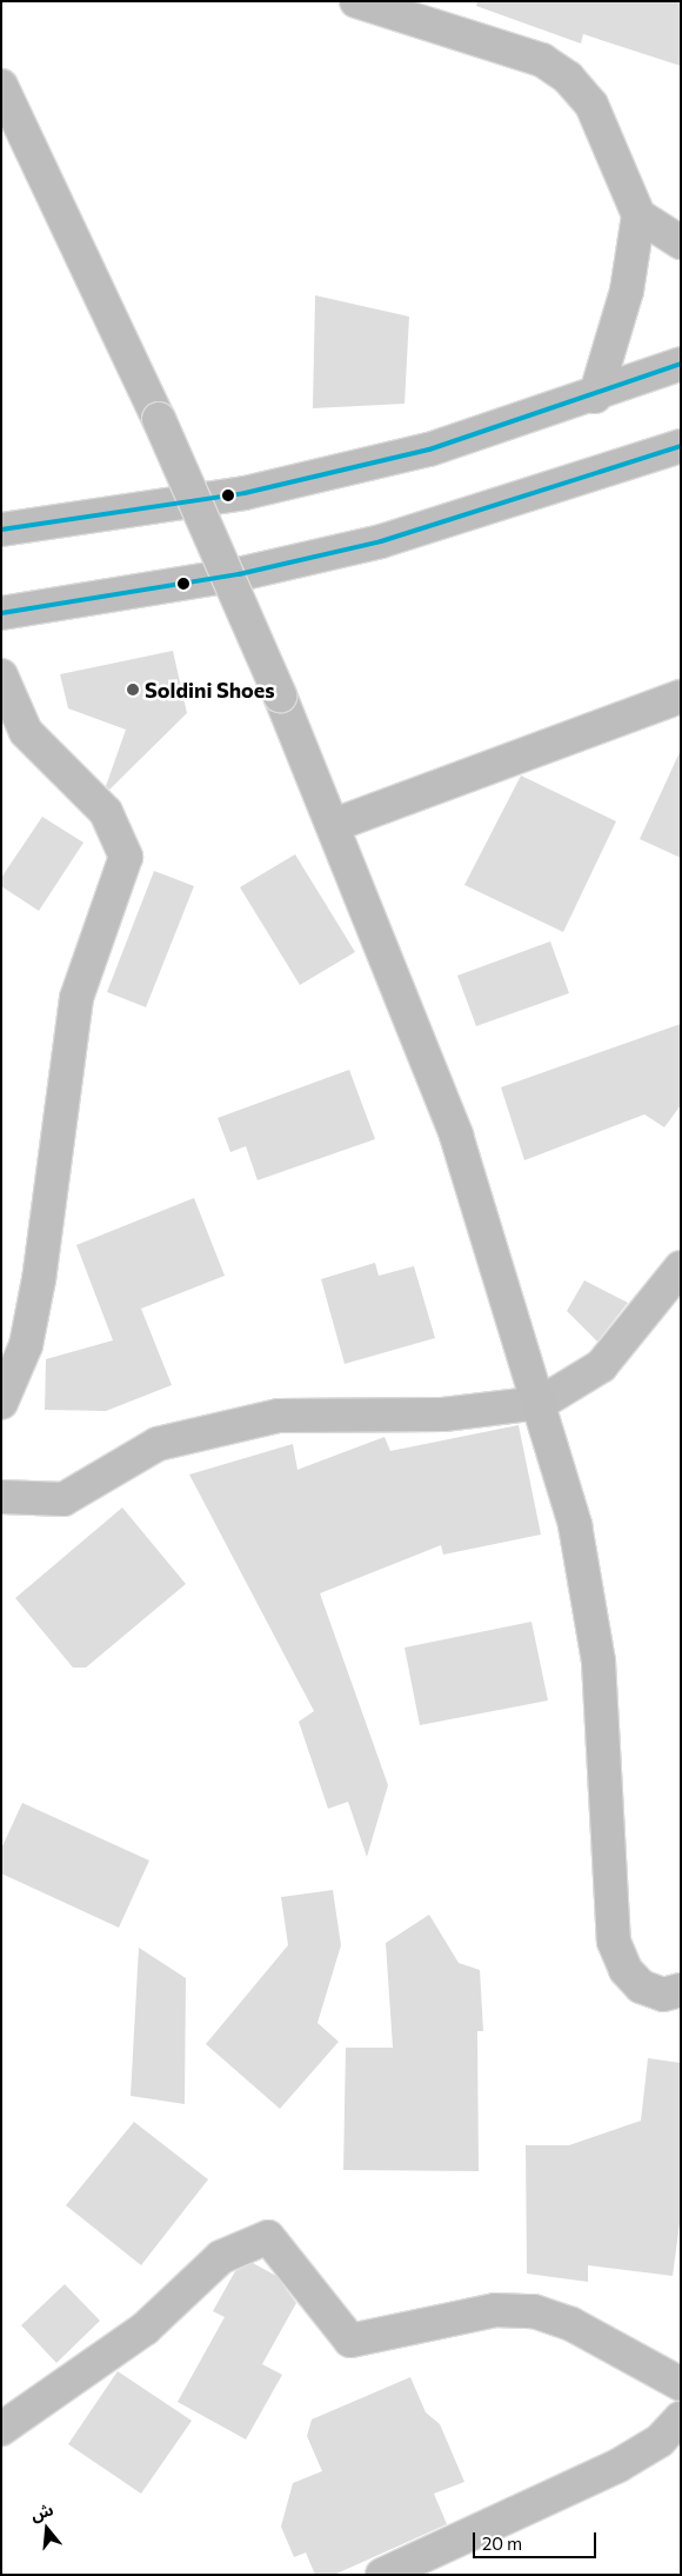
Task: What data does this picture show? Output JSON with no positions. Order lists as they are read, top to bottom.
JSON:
{
  "places": ["Soldini Shoes"],
  "scale_bar": "20 m",
  "north": "top"
}
